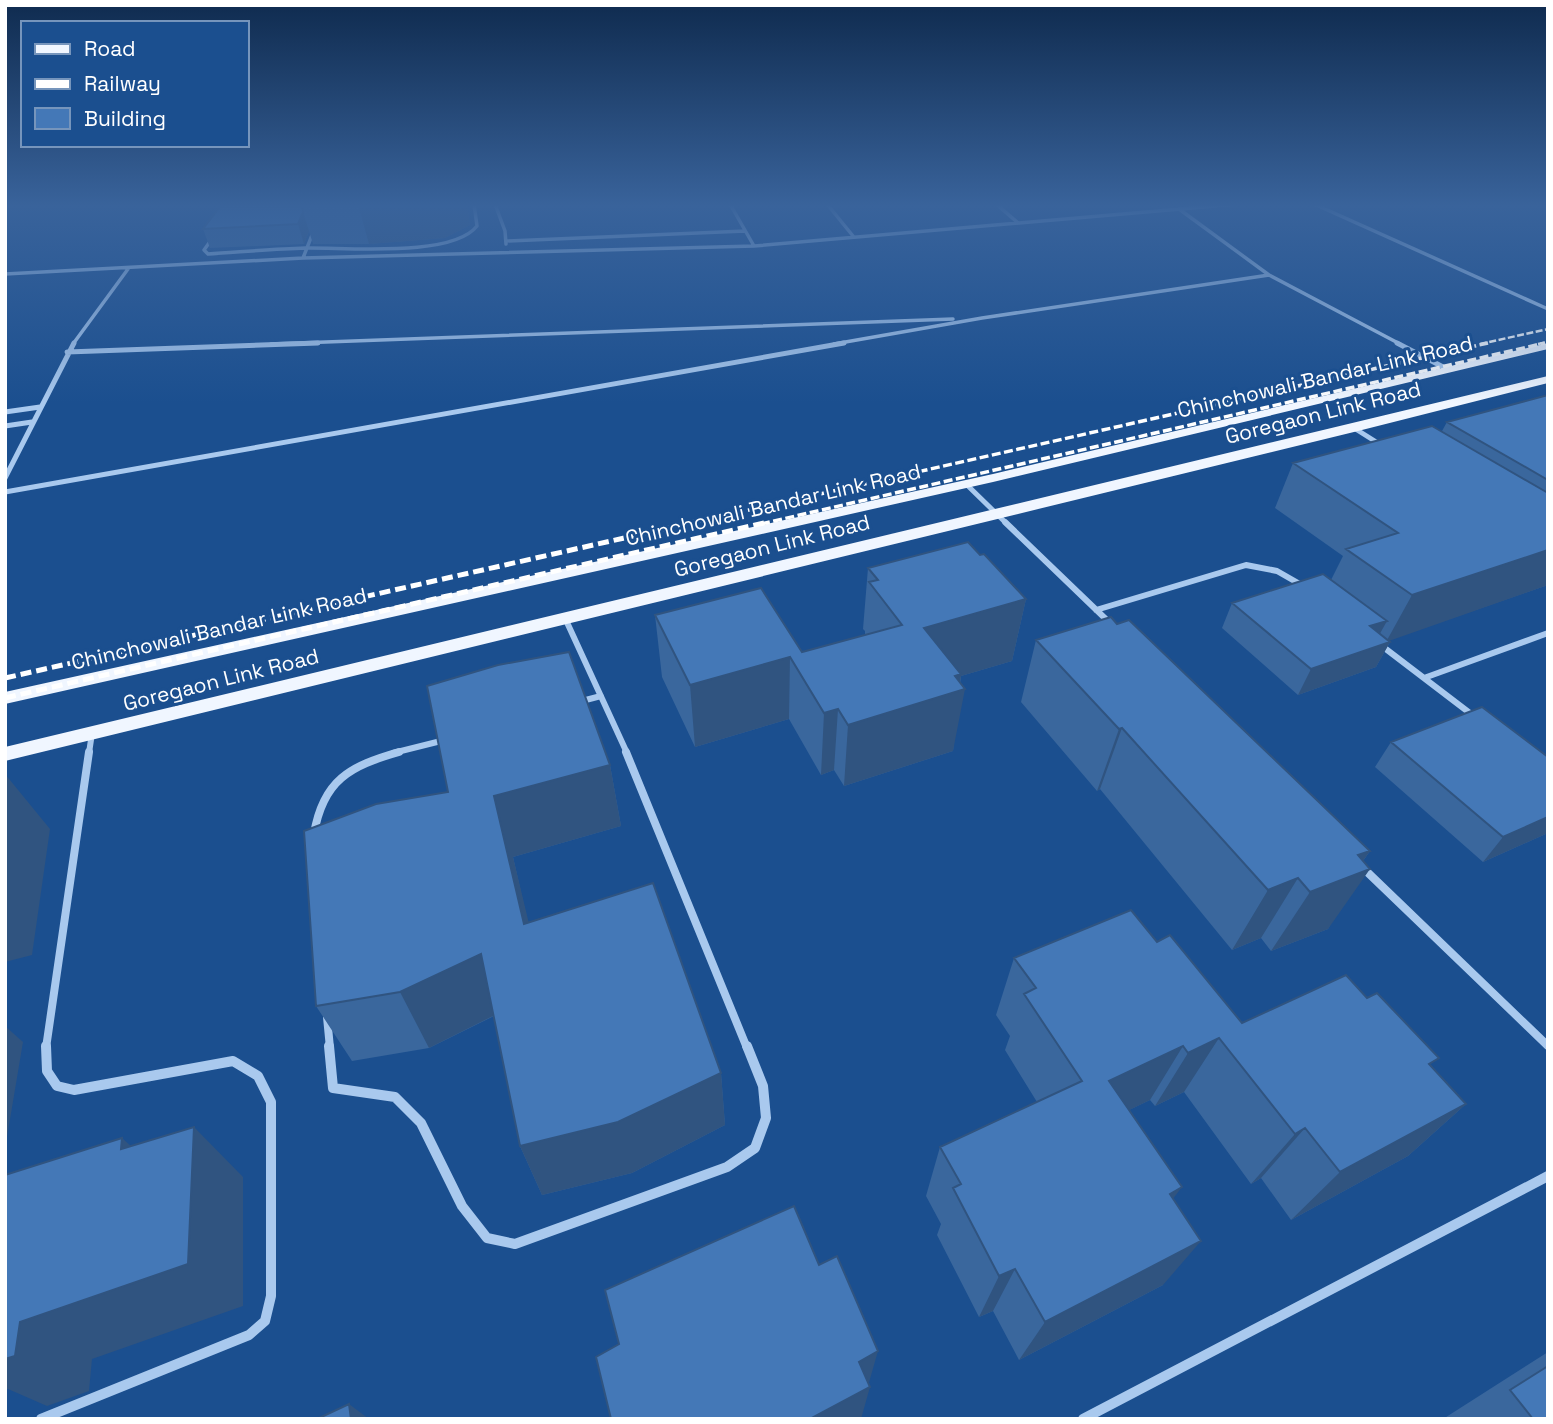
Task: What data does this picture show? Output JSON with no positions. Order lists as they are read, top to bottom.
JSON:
{
  "streets": {
    "main road": ["Chinchowali Bandar Link Road", "Goregaon Link Road"]
  },
  "legend": ["Road", "Railway", "Building"]
}
